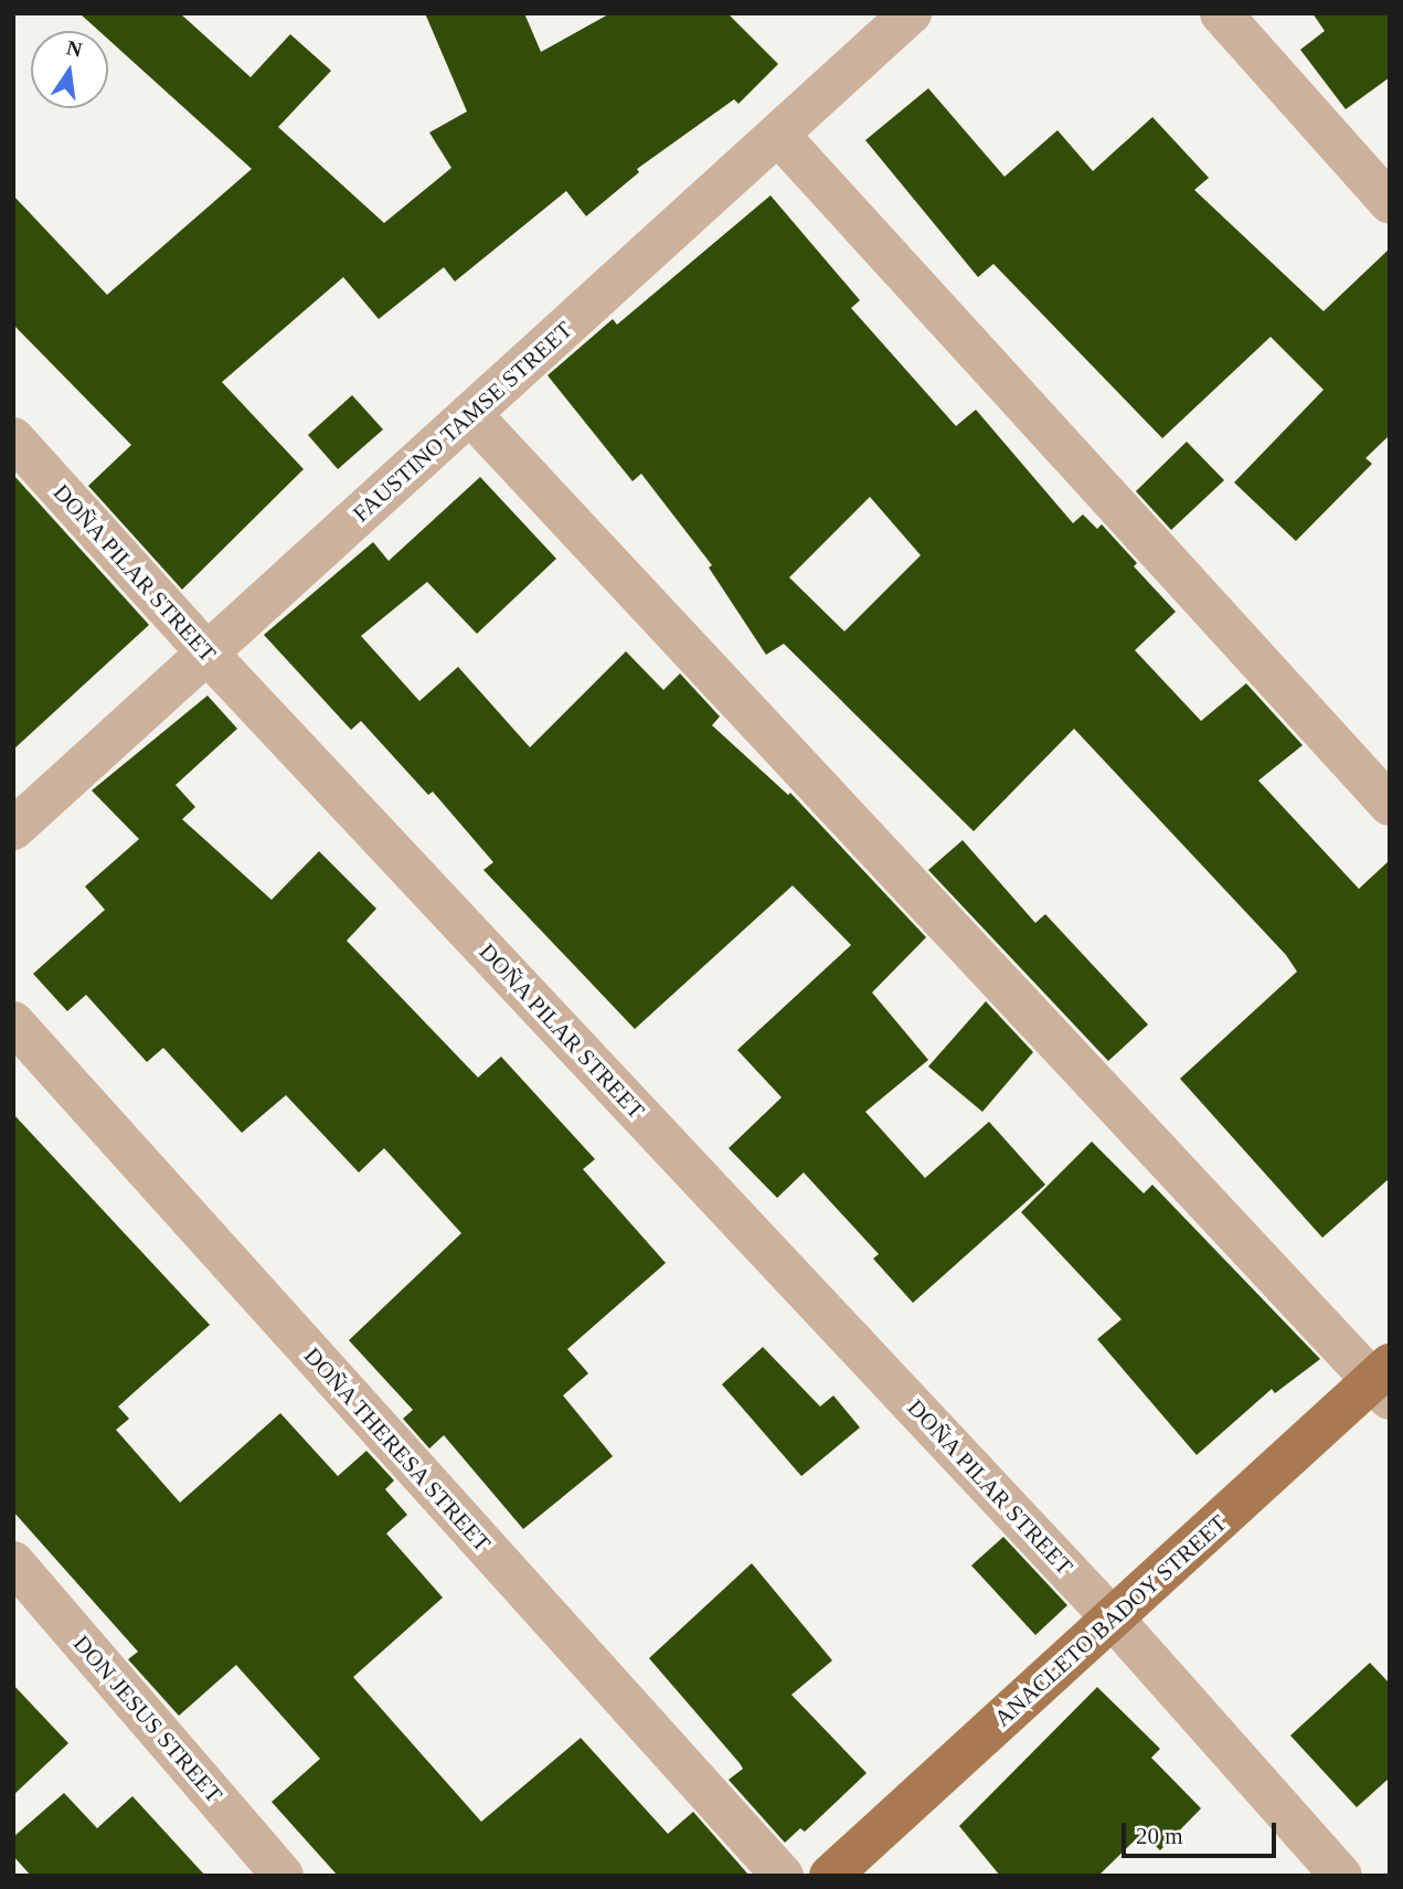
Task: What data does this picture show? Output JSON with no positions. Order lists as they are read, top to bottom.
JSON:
{
  "streets": {
    "main road": ["ANACLETO BADOY STREET"],
    "street": [
      "FAUSTINO TAMSE STREET",
      "DOÑA PILAR STREET",
      "DOÑA THERESA STREET",
      "DON JESUS STREET"
    ]
  },
  "crossings": [
    ["FAUSTINO TAMSE STREET", "DOÑA PILAR STREET"],
    ["DOÑA PILAR STREET", "ANACLETO BADOY STREET"]
  ],
  "scale_bar": "20 m",
  "north": "top"
}
